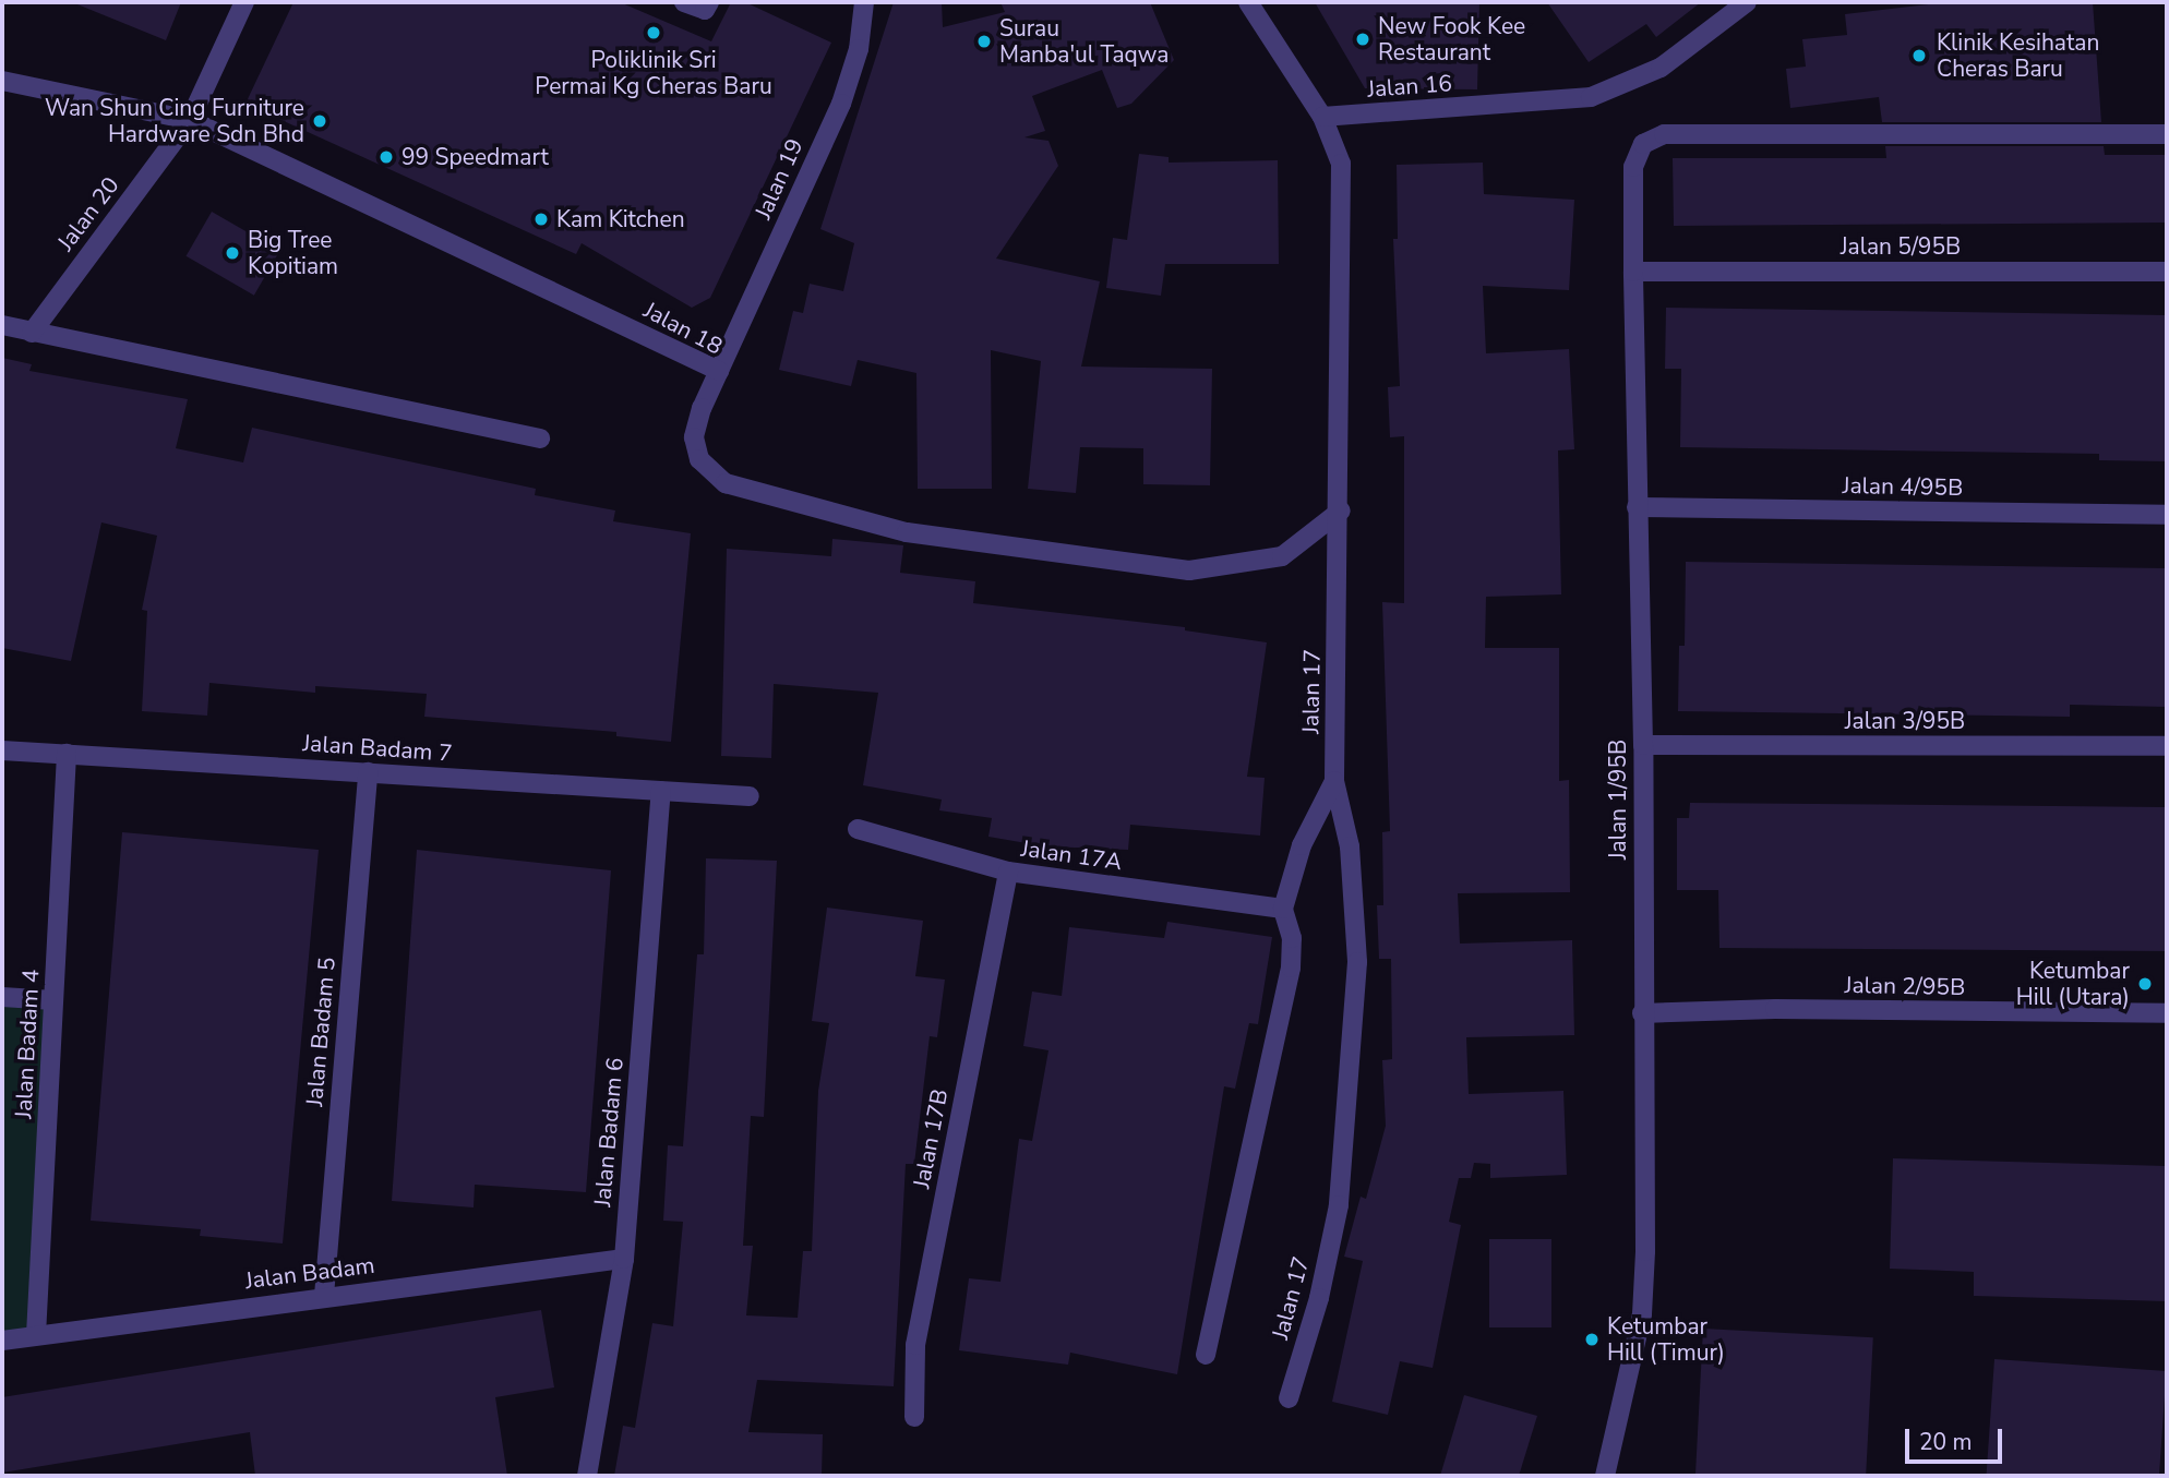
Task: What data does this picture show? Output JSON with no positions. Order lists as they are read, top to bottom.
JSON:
{
  "streets": {
    "street": [
      "Jalan 16",
      "Jalan 19",
      "Jalan 20",
      "Jalan 5/95B",
      "Jalan 18",
      "Jalan 4/95B",
      "Jalan 17",
      "Jalan 3/95B",
      "Jalan Badam 7",
      "Jalan 1/95B",
      "Jalan 17A",
      "Jalan 2/95B",
      "Jalan Badam 5",
      "Jalan Badam 4",
      "Jalan Badam 6",
      "Jalan 17B",
      "Jalan Badam"
    ]
  },
  "crossings": [
    ["Jalan 16", "Jalan 17"],
    ["Jalan 19", "Jalan 18"],
    ["Jalan 20", "Jalan 18"],
    ["Jalan 5/95B", "Jalan 1/95B"],
    ["Jalan 18", "Jalan 17"],
    ["Jalan 4/95B", "Jalan 1/95B"],
    ["Jalan 3/95B", "Jalan 1/95B"],
    ["Jalan Badam 7", "Jalan Badam 5"],
    ["Jalan Badam 7", "Jalan Badam 4"],
    ["Jalan Badam 7", "Jalan Badam 6"],
    ["Jalan 1/95B", "Jalan 2/95B"],
    ["Jalan 17A", "Jalan 17B"],
    ["Jalan Badam 5", "Jalan Badam"],
    ["Jalan Badam 4", "Jalan Badam"],
    ["Jalan Badam 6", "Jalan Badam"]
  ],
  "places": [
    "Poliklinik Sri Permai Kg Cheras Baru",
    "New Fook Kee Restaurant",
    "Surau Manba'ul Taqwa",
    "Klinik Kesihatan Cheras Baru",
    "Wan Shun Cing Furniture Hardware Sdn Bhd",
    "99 Speedmart",
    "Kam Kitchen",
    "Big Tree Kopitiam",
    "Ketumbar Hill (Utara)",
    "Ketumbar Hill (Timur)"
  ],
  "scale_bar": "20 m"
}
